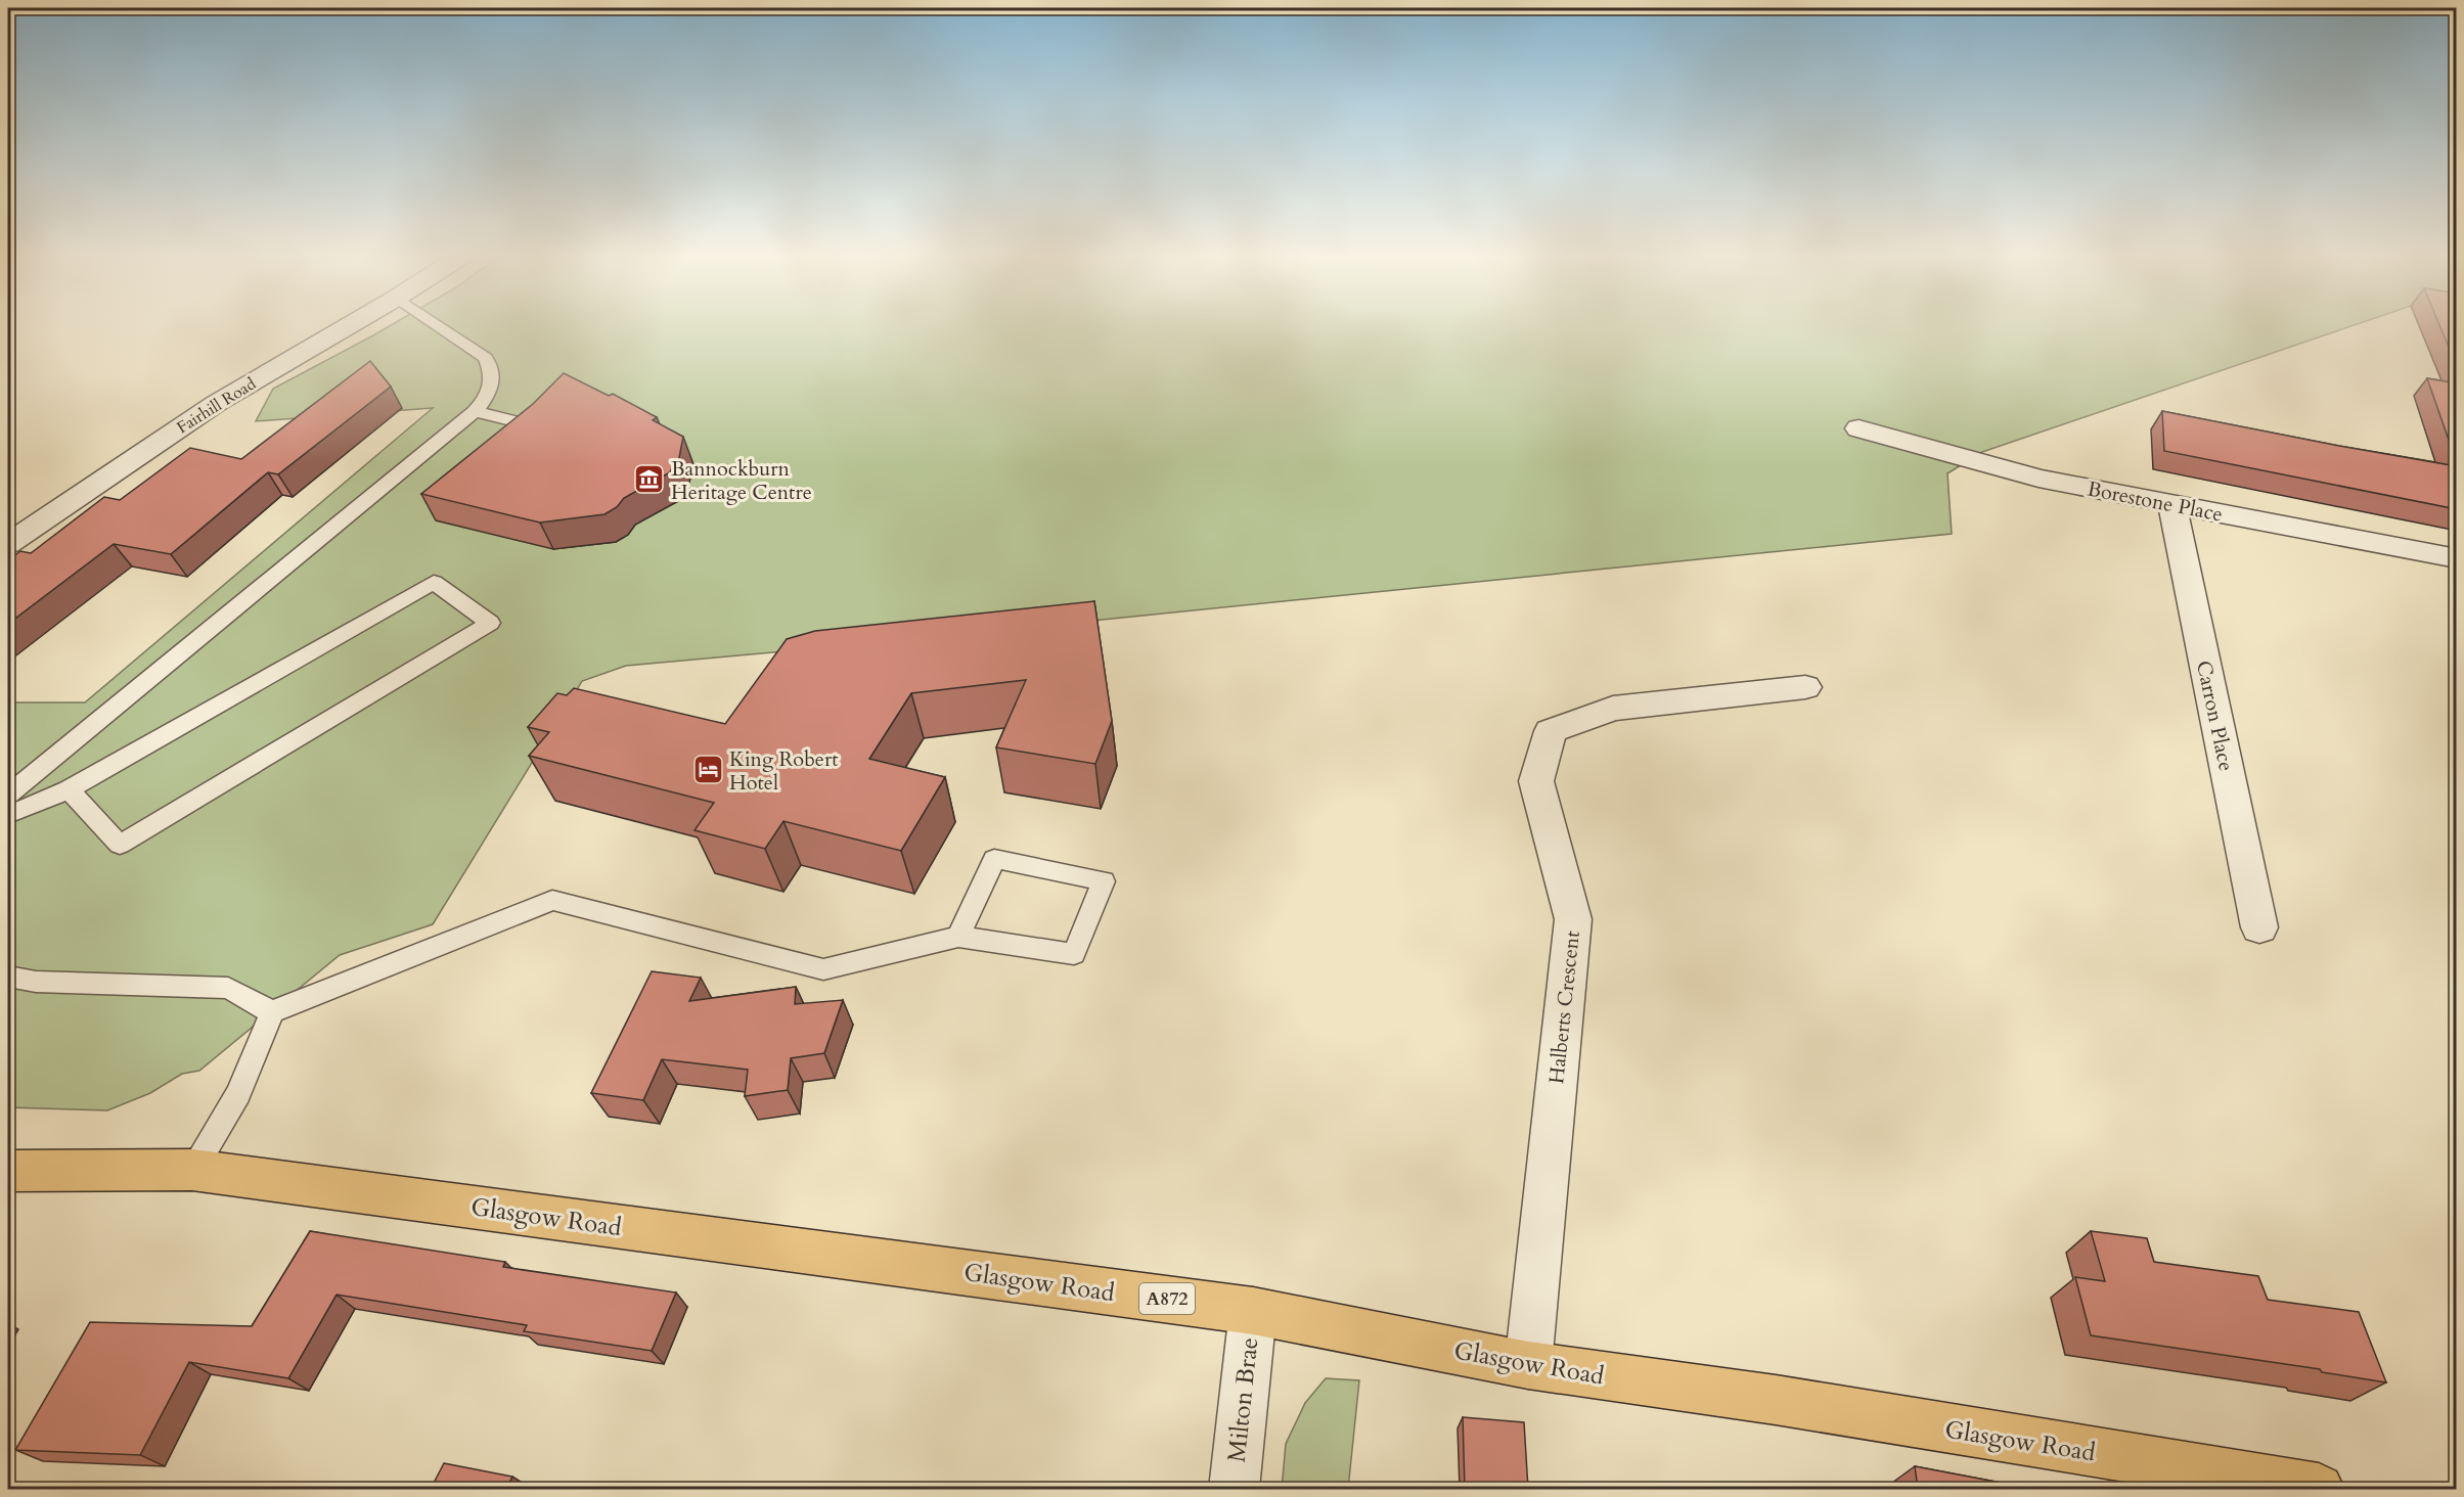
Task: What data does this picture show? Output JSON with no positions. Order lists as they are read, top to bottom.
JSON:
{
  "streets": {
    "main road": ["Glasgow Road", "A872"],
    "street": [
      "Fairhill Road",
      "Borestone Place",
      "Carron Place",
      "Halberts Crescent",
      "Milton Brae"
    ]
  },
  "crossings": [
    ["Borestone Place", "Carron Place"],
    ["Halberts Crescent", "Glasgow Road"],
    ["Glasgow Road", "Milton Brae"]
  ],
  "places": {
    "museum": ["Bannockburn Heritage Centre"],
    "hotel": ["King Robert Hotel"]
  }
}
